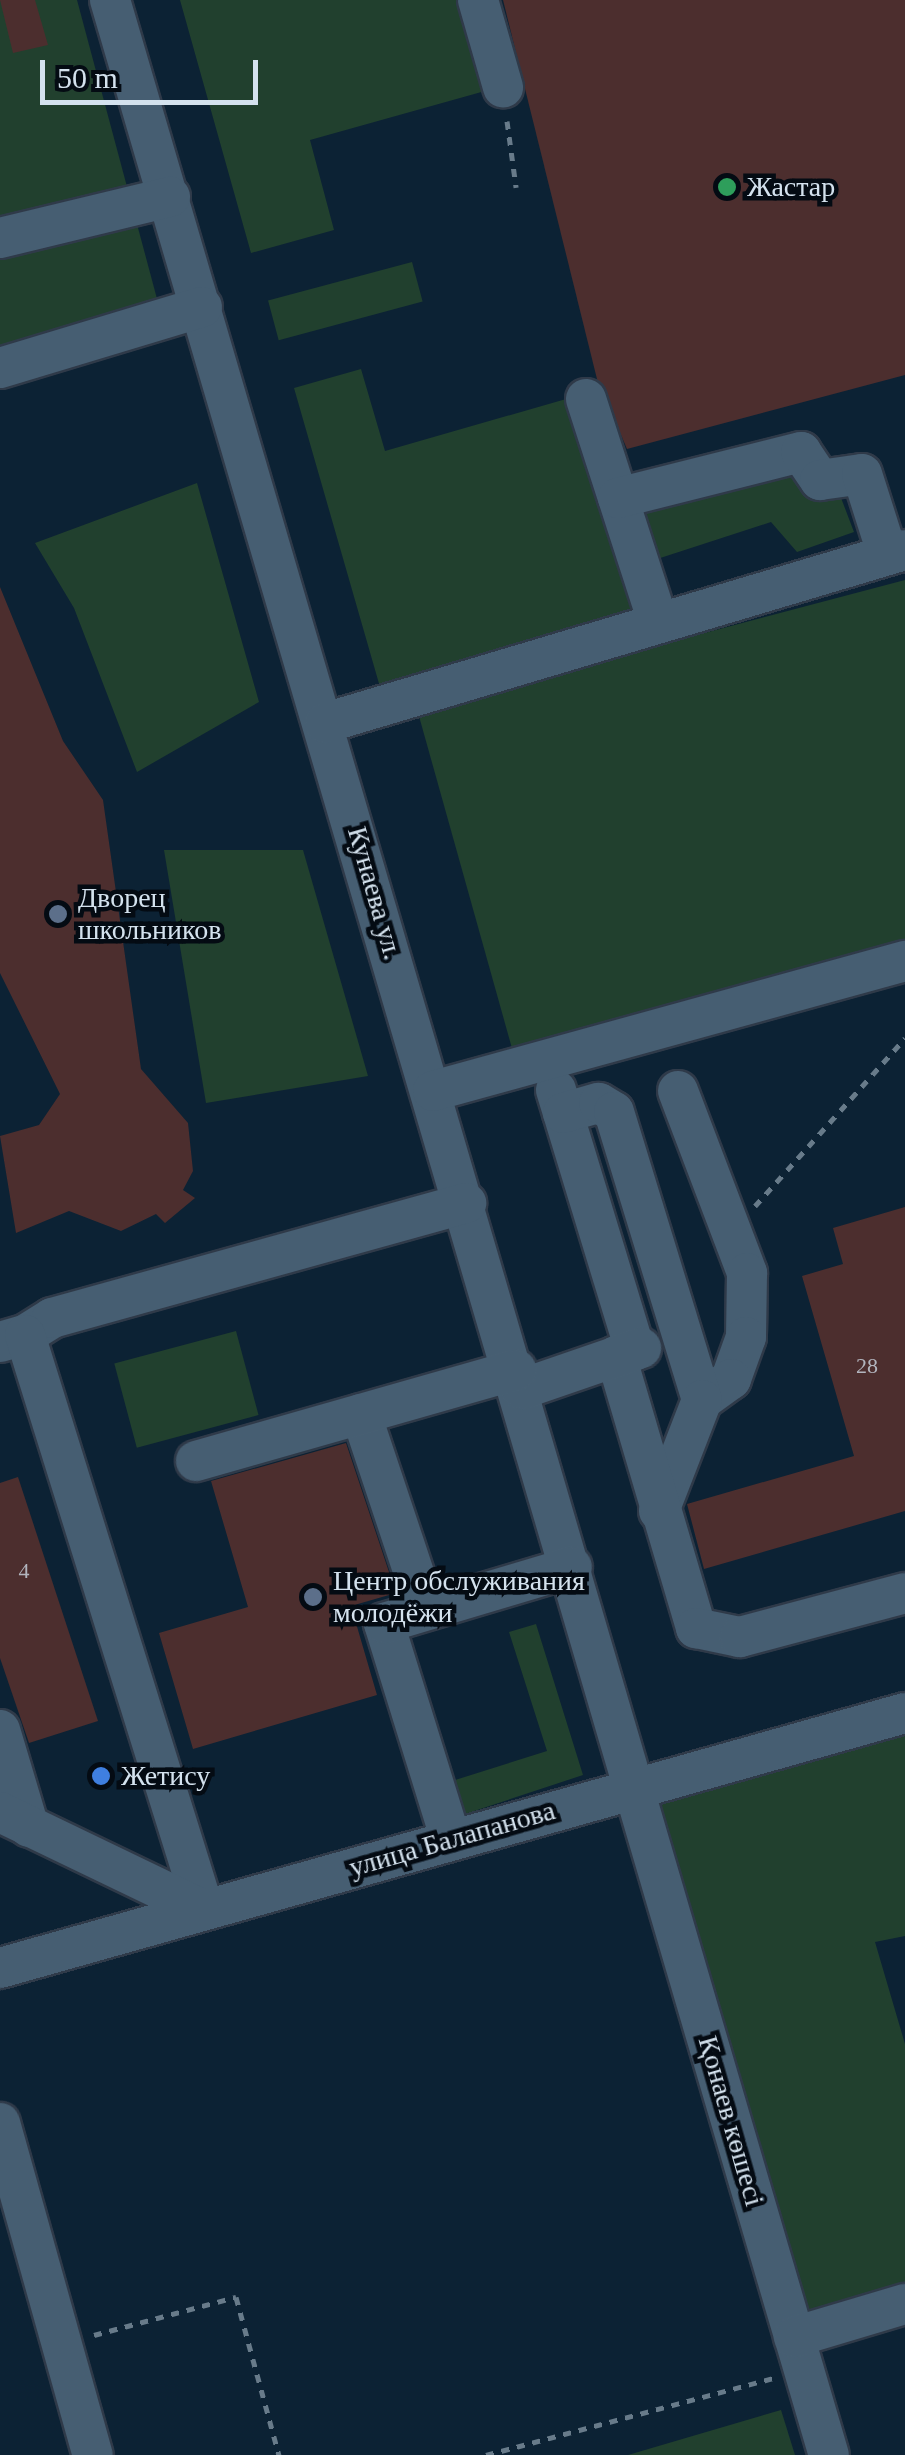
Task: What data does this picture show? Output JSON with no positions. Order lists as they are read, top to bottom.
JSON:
{
  "streets": {
    "street": ["Кунаева ул.", "улица Балапанова", "Қонаев көшесі"]
  },
  "crossings": [
    ["Кунаева ул.", "улица Балапанова"],
    ["Кунаева ул.", "Қонаев көшесі"],
    ["улица Балапанова", "Қонаев көшесі"]
  ],
  "places": [
    "Жастар",
    "Дворец школьников",
    "Центр обслуживания молодёжи",
    "Жетису"
  ],
  "house_numbers": ["28", "4"],
  "scale_bar": "50 m"
}
